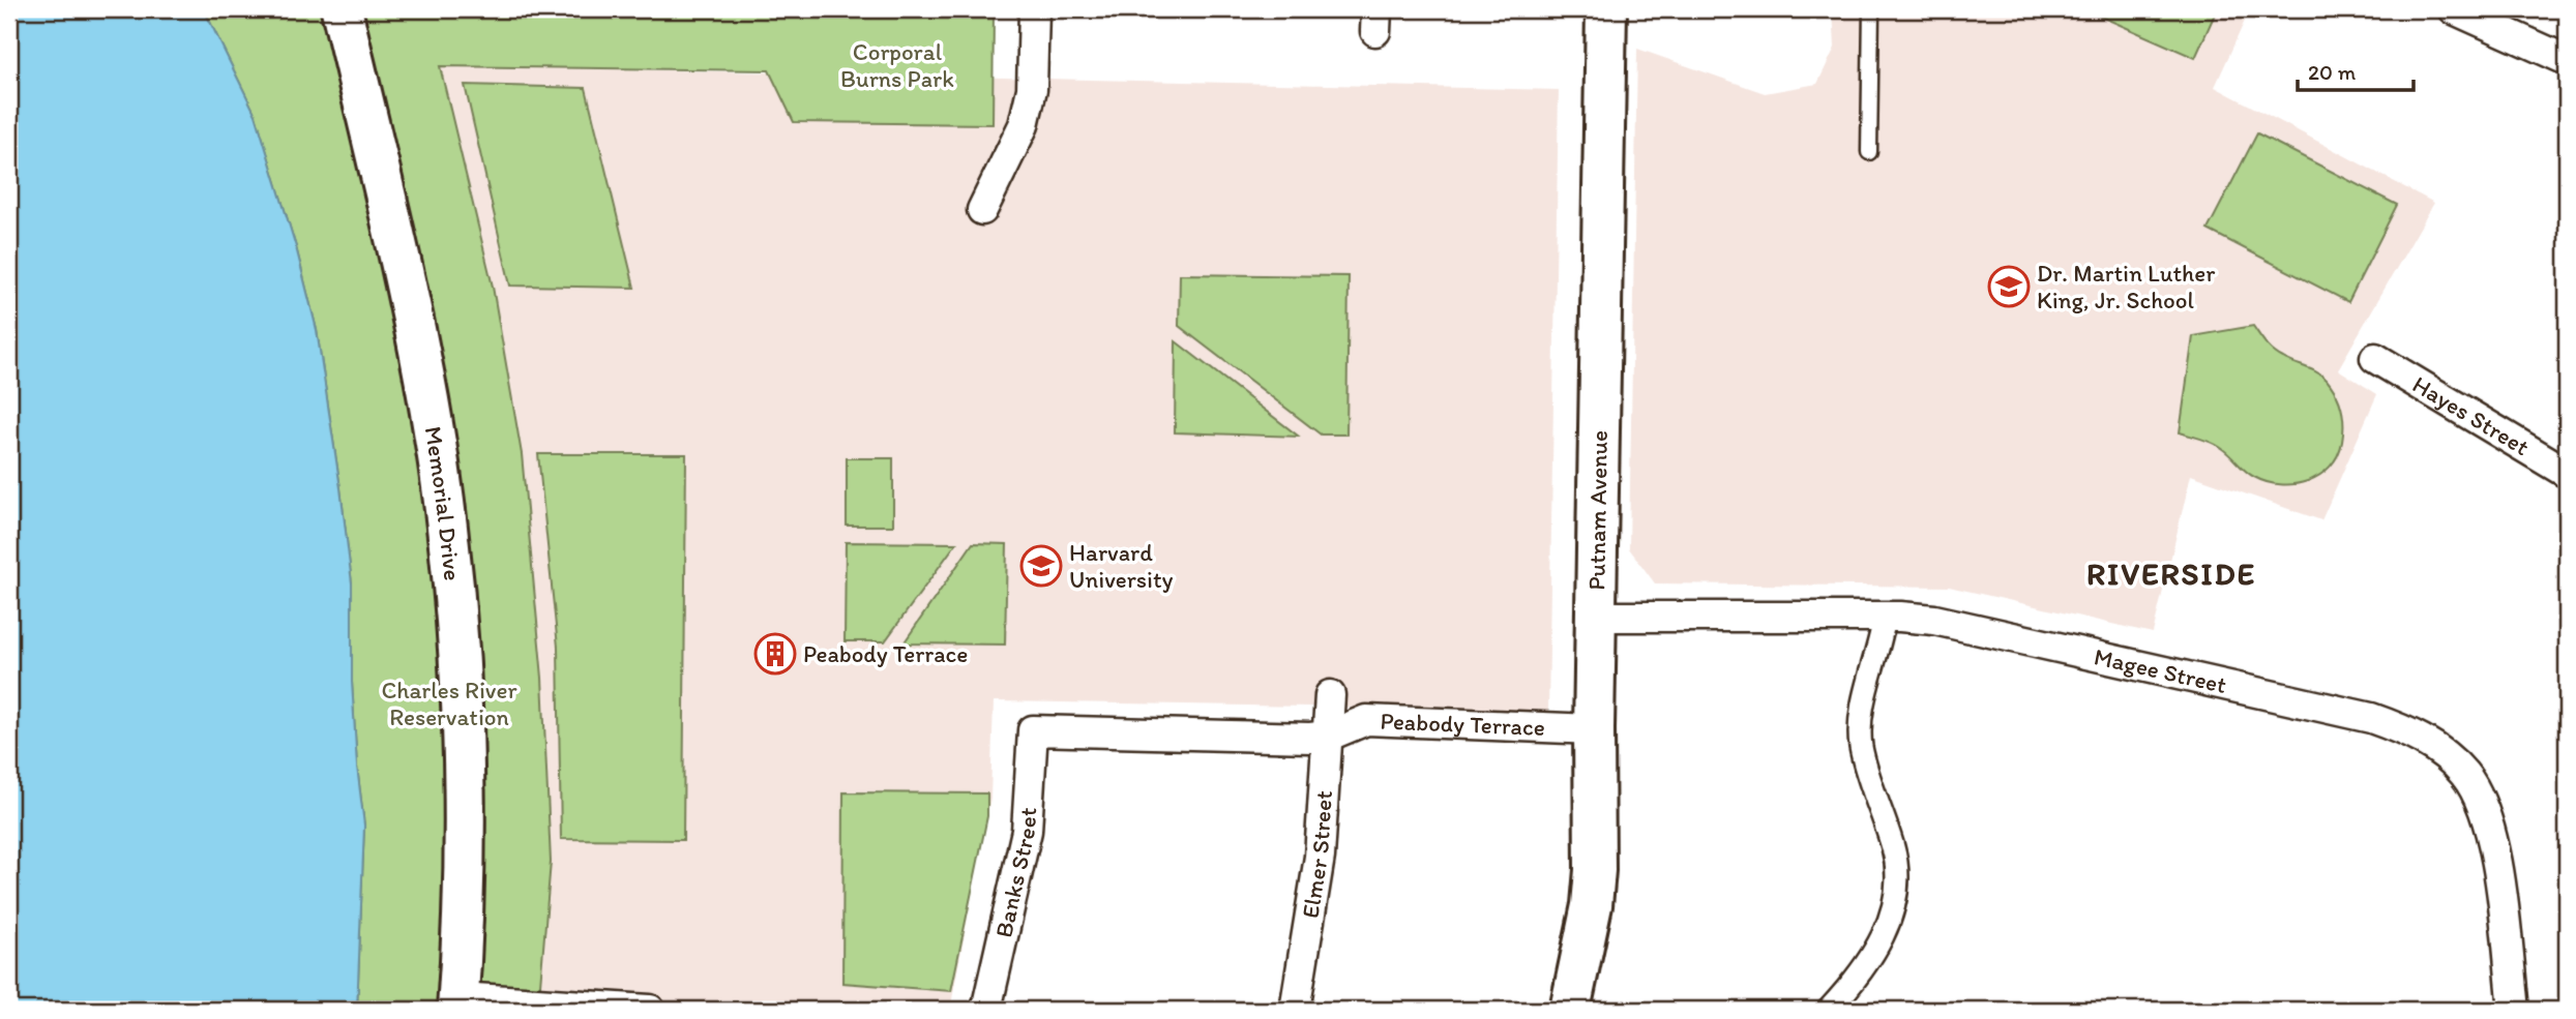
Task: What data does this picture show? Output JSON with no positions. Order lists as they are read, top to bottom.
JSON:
{
  "streets": {
    "main road": ["Memorial Drive", "Putnam Avenue"],
    "street": [
      "Hayes Street",
      "Magee Street",
      "Peabody Terrace",
      "Elmer Street",
      "Banks Street"
    ]
  },
  "crossings": [
    ["Putnam Avenue", "Magee Street"],
    ["Putnam Avenue", "Peabody Terrace"],
    ["Peabody Terrace", "Elmer Street"],
    ["Peabody Terrace", "Banks Street"]
  ],
  "districts": ["RIVERSIDE"],
  "parks": ["Corporal Burns Park", "Charles River Reservation"],
  "places": {
    "school or university": ["Dr. Martin Luther King, Jr. School", "Harvard University"],
    "building": ["Peabody Terrace"]
  },
  "scale_bar": "20 m"
}
